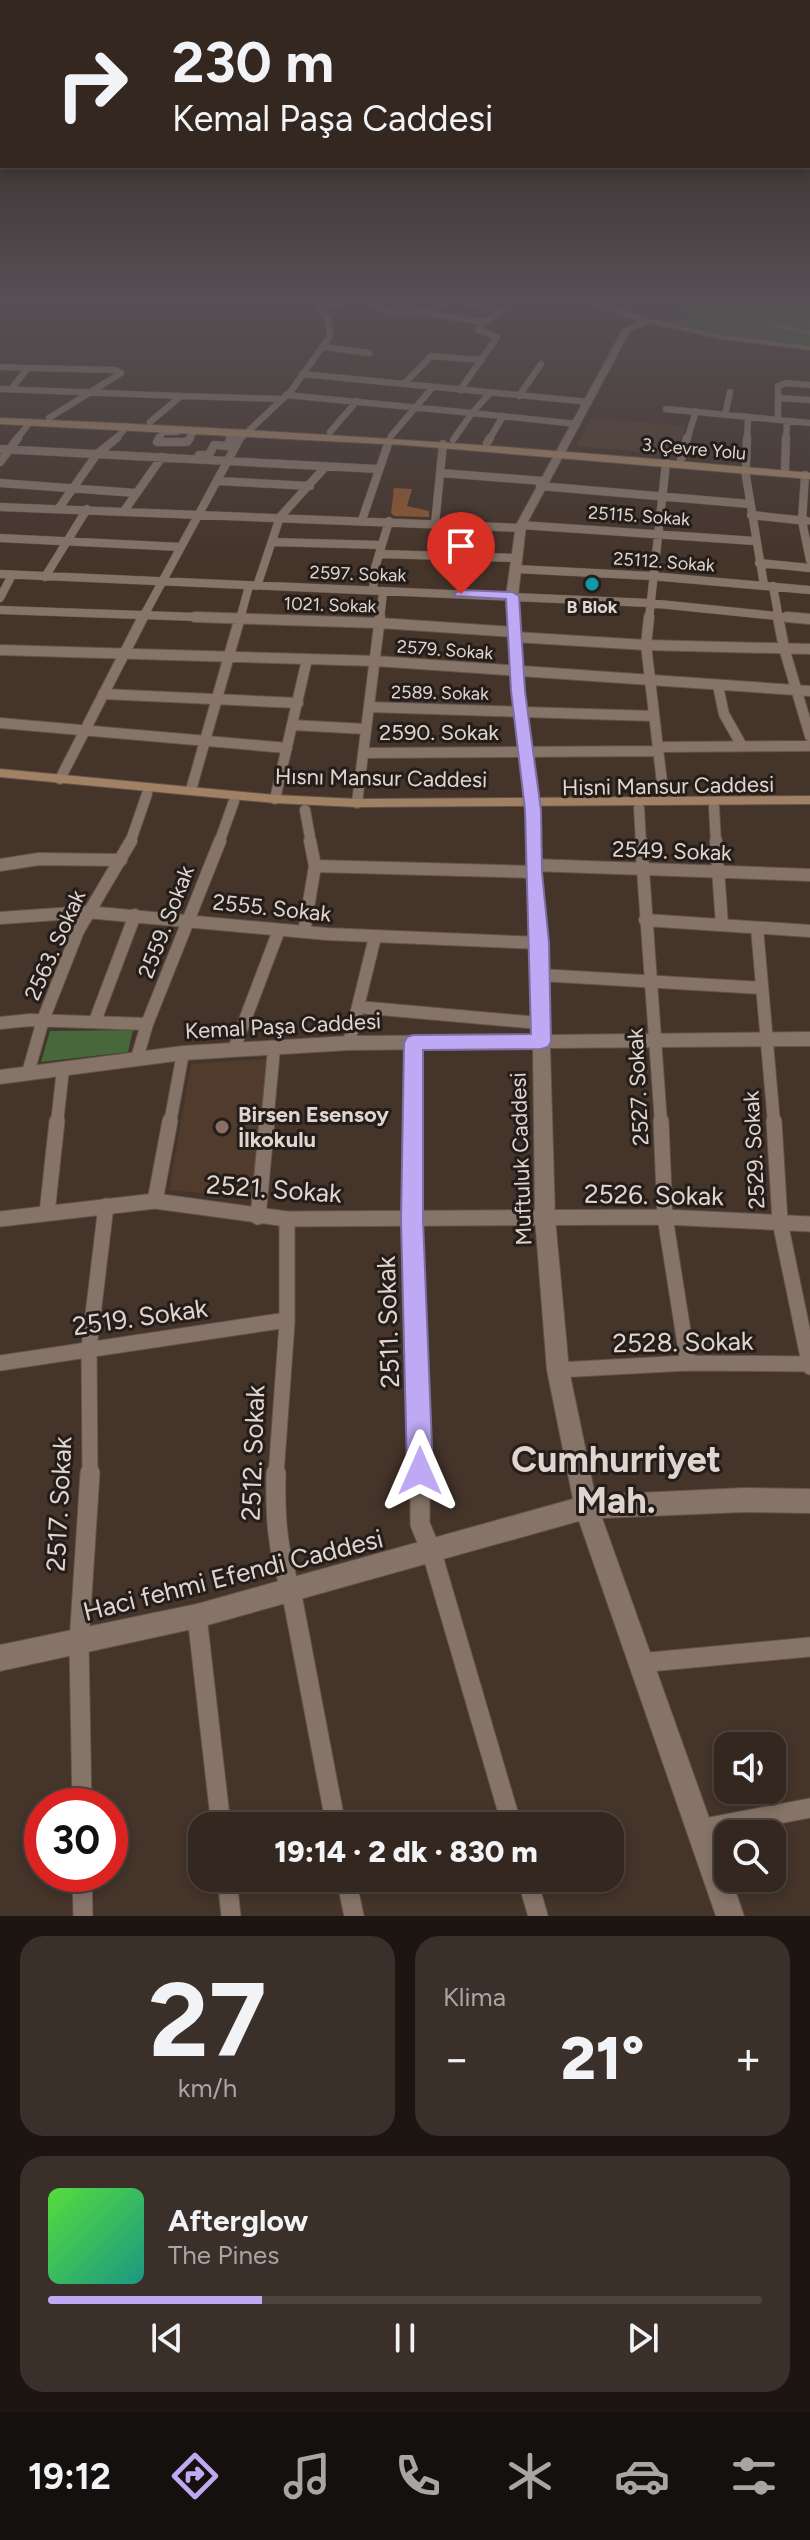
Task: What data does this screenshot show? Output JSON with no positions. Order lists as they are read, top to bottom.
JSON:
{
  "streets": {
    "main road": ["3. Çevre Yolu", "Hısnı Mansur Caddesi", "Hisni Mansur Caddesi"],
    "street": [
      "25115. Sokak",
      "25112. Sokak",
      "2597. Sokak",
      "1021. Sokak",
      "2579. Sokak",
      "2589. Sokak",
      "2590. Sokak",
      "2549. Sokak",
      "2555. Sokak",
      "2559. Sokak",
      "2563. Sokak",
      "Kemal Paşa Caddesi",
      "2527. Sokak",
      "2529. Sokak",
      "Muftuluk Caddesi",
      "2521. Sokak",
      "2526. Sokak",
      "2519. Sokak",
      "2511. Sokak",
      "2528. Sokak",
      "2512. Sokak",
      "2517. Sokak",
      "Haci fehmi Efendi Caddesi"
    ]
  },
  "crossings": [
    ["3. Çevre Yolu", "Muftuluk Caddesi"],
    ["25115. Sokak", "Muftuluk Caddesi"],
    ["25112. Sokak", "Muftuluk Caddesi"],
    ["2597. Sokak", "Muftuluk Caddesi"],
    ["1021. Sokak", "Muftuluk Caddesi"],
    ["2579. Sokak", "Muftuluk Caddesi"],
    ["2589. Sokak", "Muftuluk Caddesi"],
    ["2590. Sokak", "Muftuluk Caddesi"],
    ["Hısnı Mansur Caddesi", "Hisni Mansur Caddesi"],
    ["Hısnı Mansur Caddesi", "Muftuluk Caddesi"],
    ["Hisni Mansur Caddesi", "2559. Sokak"],
    ["Hisni Mansur Caddesi", "2563. Sokak"],
    ["Hisni Mansur Caddesi", "2527. Sokak"],
    ["Hisni Mansur Caddesi", "Muftuluk Caddesi"],
    ["2549. Sokak", "2527. Sokak"],
    ["2549. Sokak", "Muftuluk Caddesi"],
    ["2555. Sokak", "2559. Sokak"],
    ["2555. Sokak", "2563. Sokak"],
    ["2555. Sokak", "Muftuluk Caddesi"],
    ["2559. Sokak", "Kemal Paşa Caddesi"],
    ["2563. Sokak", "Kemal Paşa Caddesi"],
    ["Kemal Paşa Caddesi", "2527. Sokak"],
    ["Kemal Paşa Caddesi", "2529. Sokak"],
    ["Kemal Paşa Caddesi", "Muftuluk Caddesi"],
    ["Kemal Paşa Caddesi", "2511. Sokak"],
    ["2527. Sokak", "2526. Sokak"],
    ["2527. Sokak", "2528. Sokak"],
    ["2529. Sokak", "2526. Sokak"],
    ["2529. Sokak", "2528. Sokak"],
    ["Muftuluk Caddesi", "2521. Sokak"],
    ["Muftuluk Caddesi", "2526. Sokak"],
    ["Muftuluk Caddesi", "2528. Sokak"],
    ["Muftuluk Caddesi", "Haci fehmi Efendi Caddesi"],
    ["2521. Sokak", "2526. Sokak"],
    ["2521. Sokak", "2511. Sokak"],
    ["2521. Sokak", "2512. Sokak"],
    ["2521. Sokak", "2517. Sokak"],
    ["2519. Sokak", "2512. Sokak"],
    ["2519. Sokak", "2517. Sokak"],
    ["2511. Sokak", "Haci fehmi Efendi Caddesi"],
    ["2512. Sokak", "Haci fehmi Efendi Caddesi"],
    ["2517. Sokak", "Haci fehmi Efendi Caddesi"]
  ],
  "districts": ["Cumhurriyet Mah."],
  "places": ["B Blok", "Birsen Esensoy İlkokulu"],
  "page": {
    "turn": ["230 m", "Kemal Paşa Caddesi"],
    "limit": "30",
    "trip": "19:14 · 2 dk · 830 m",
    "tile": [
      ["27", "km/h"],
      "Klima"
    ],
    "heat": ["−", "21°", "+"],
    "song": ["Afterglow", "The Pines"],
    "tabs": "19:12"
  }
}
